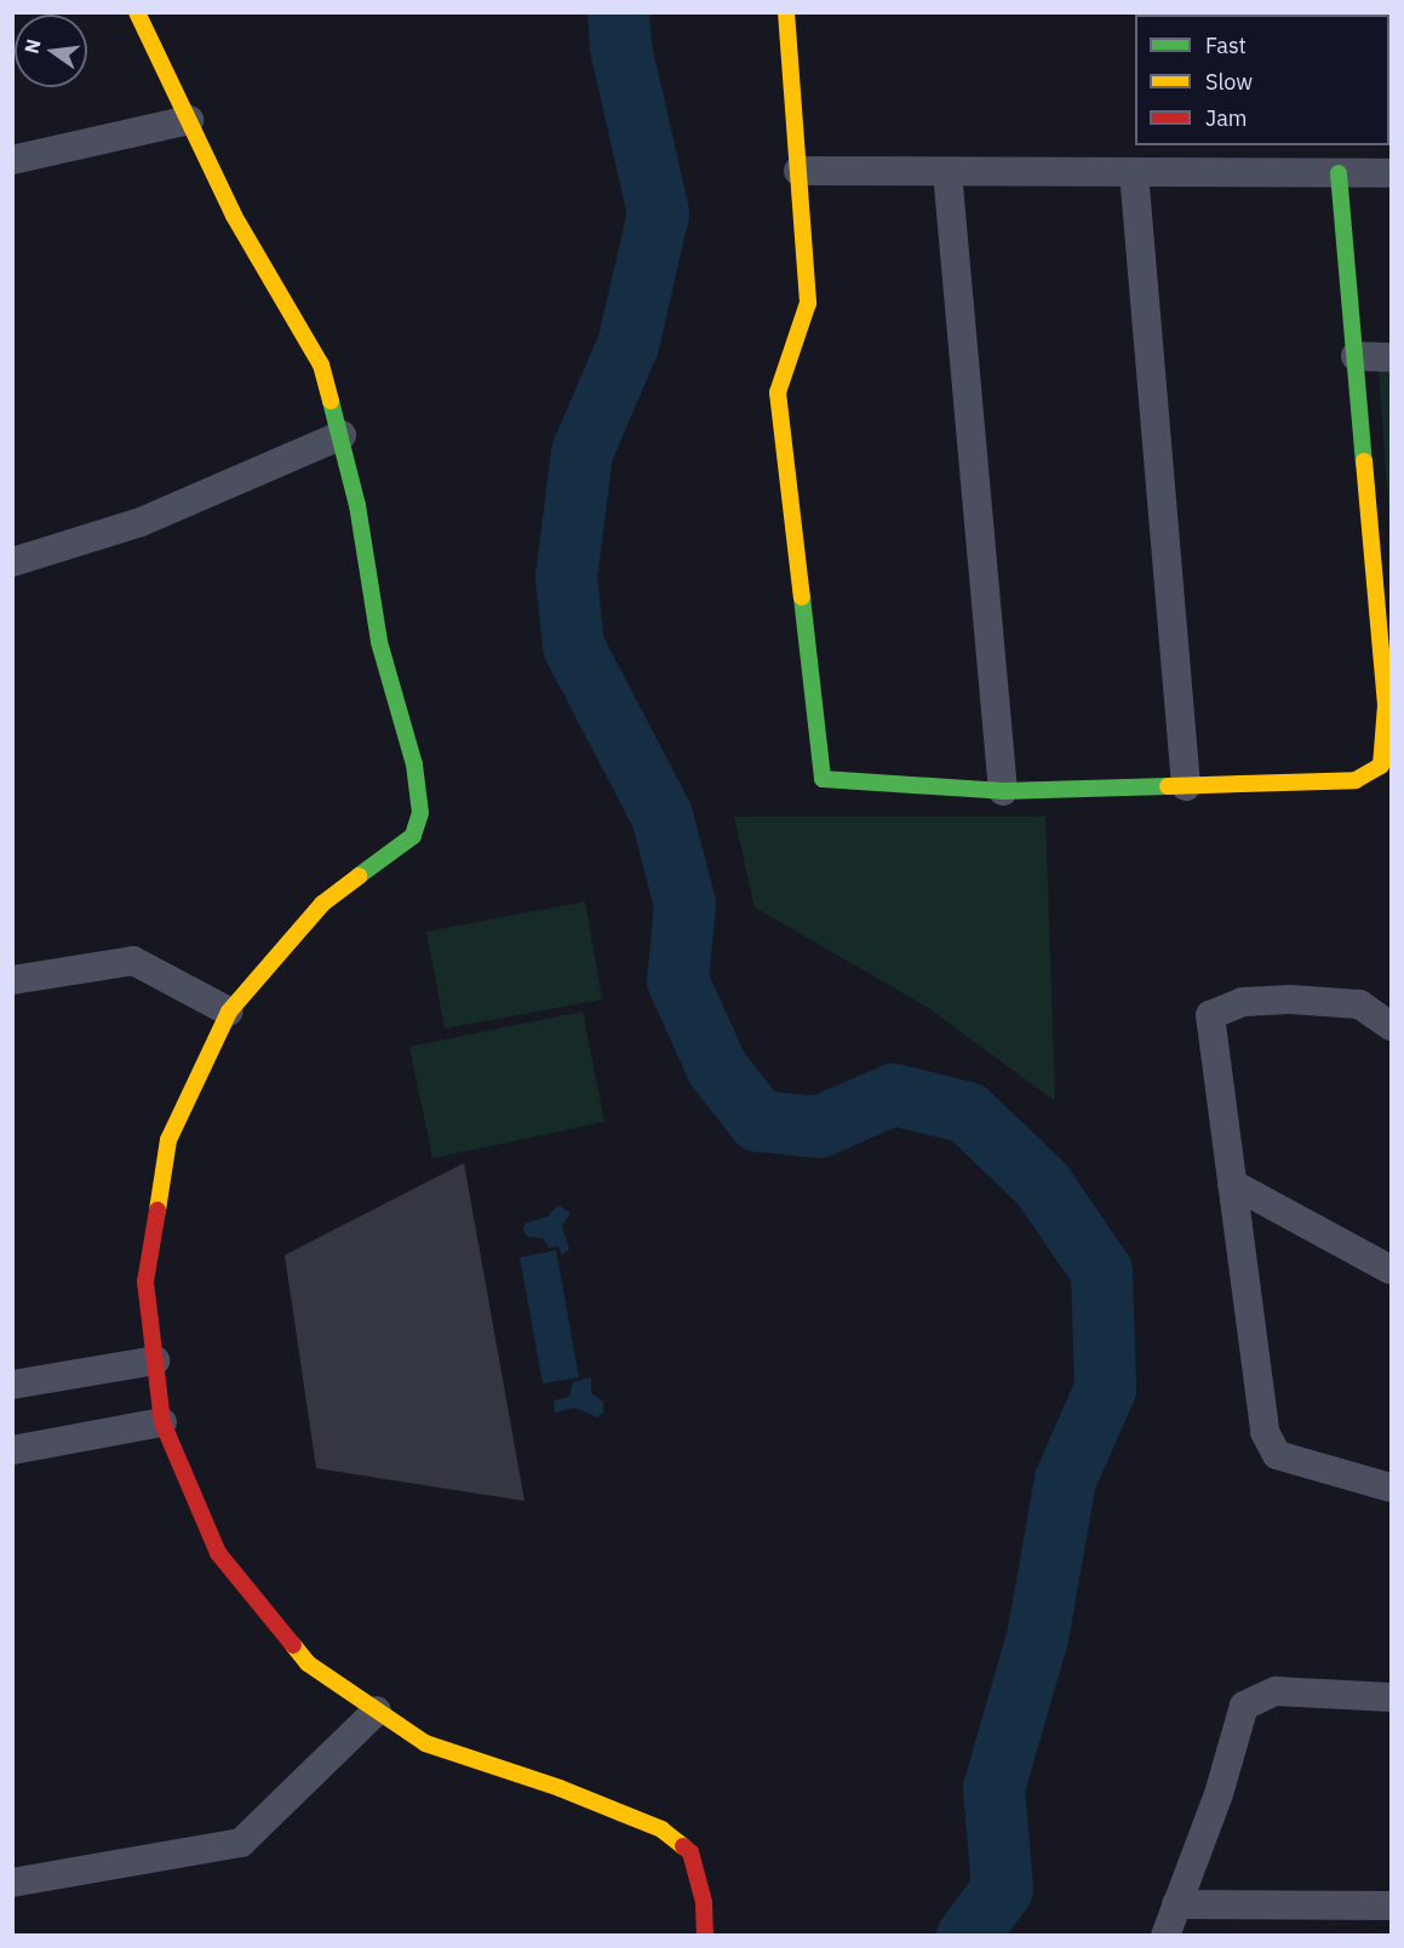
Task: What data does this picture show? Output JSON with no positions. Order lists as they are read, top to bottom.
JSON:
{
  "legend": ["Fast", "Slow", "Jam"],
  "north": "left"
}
